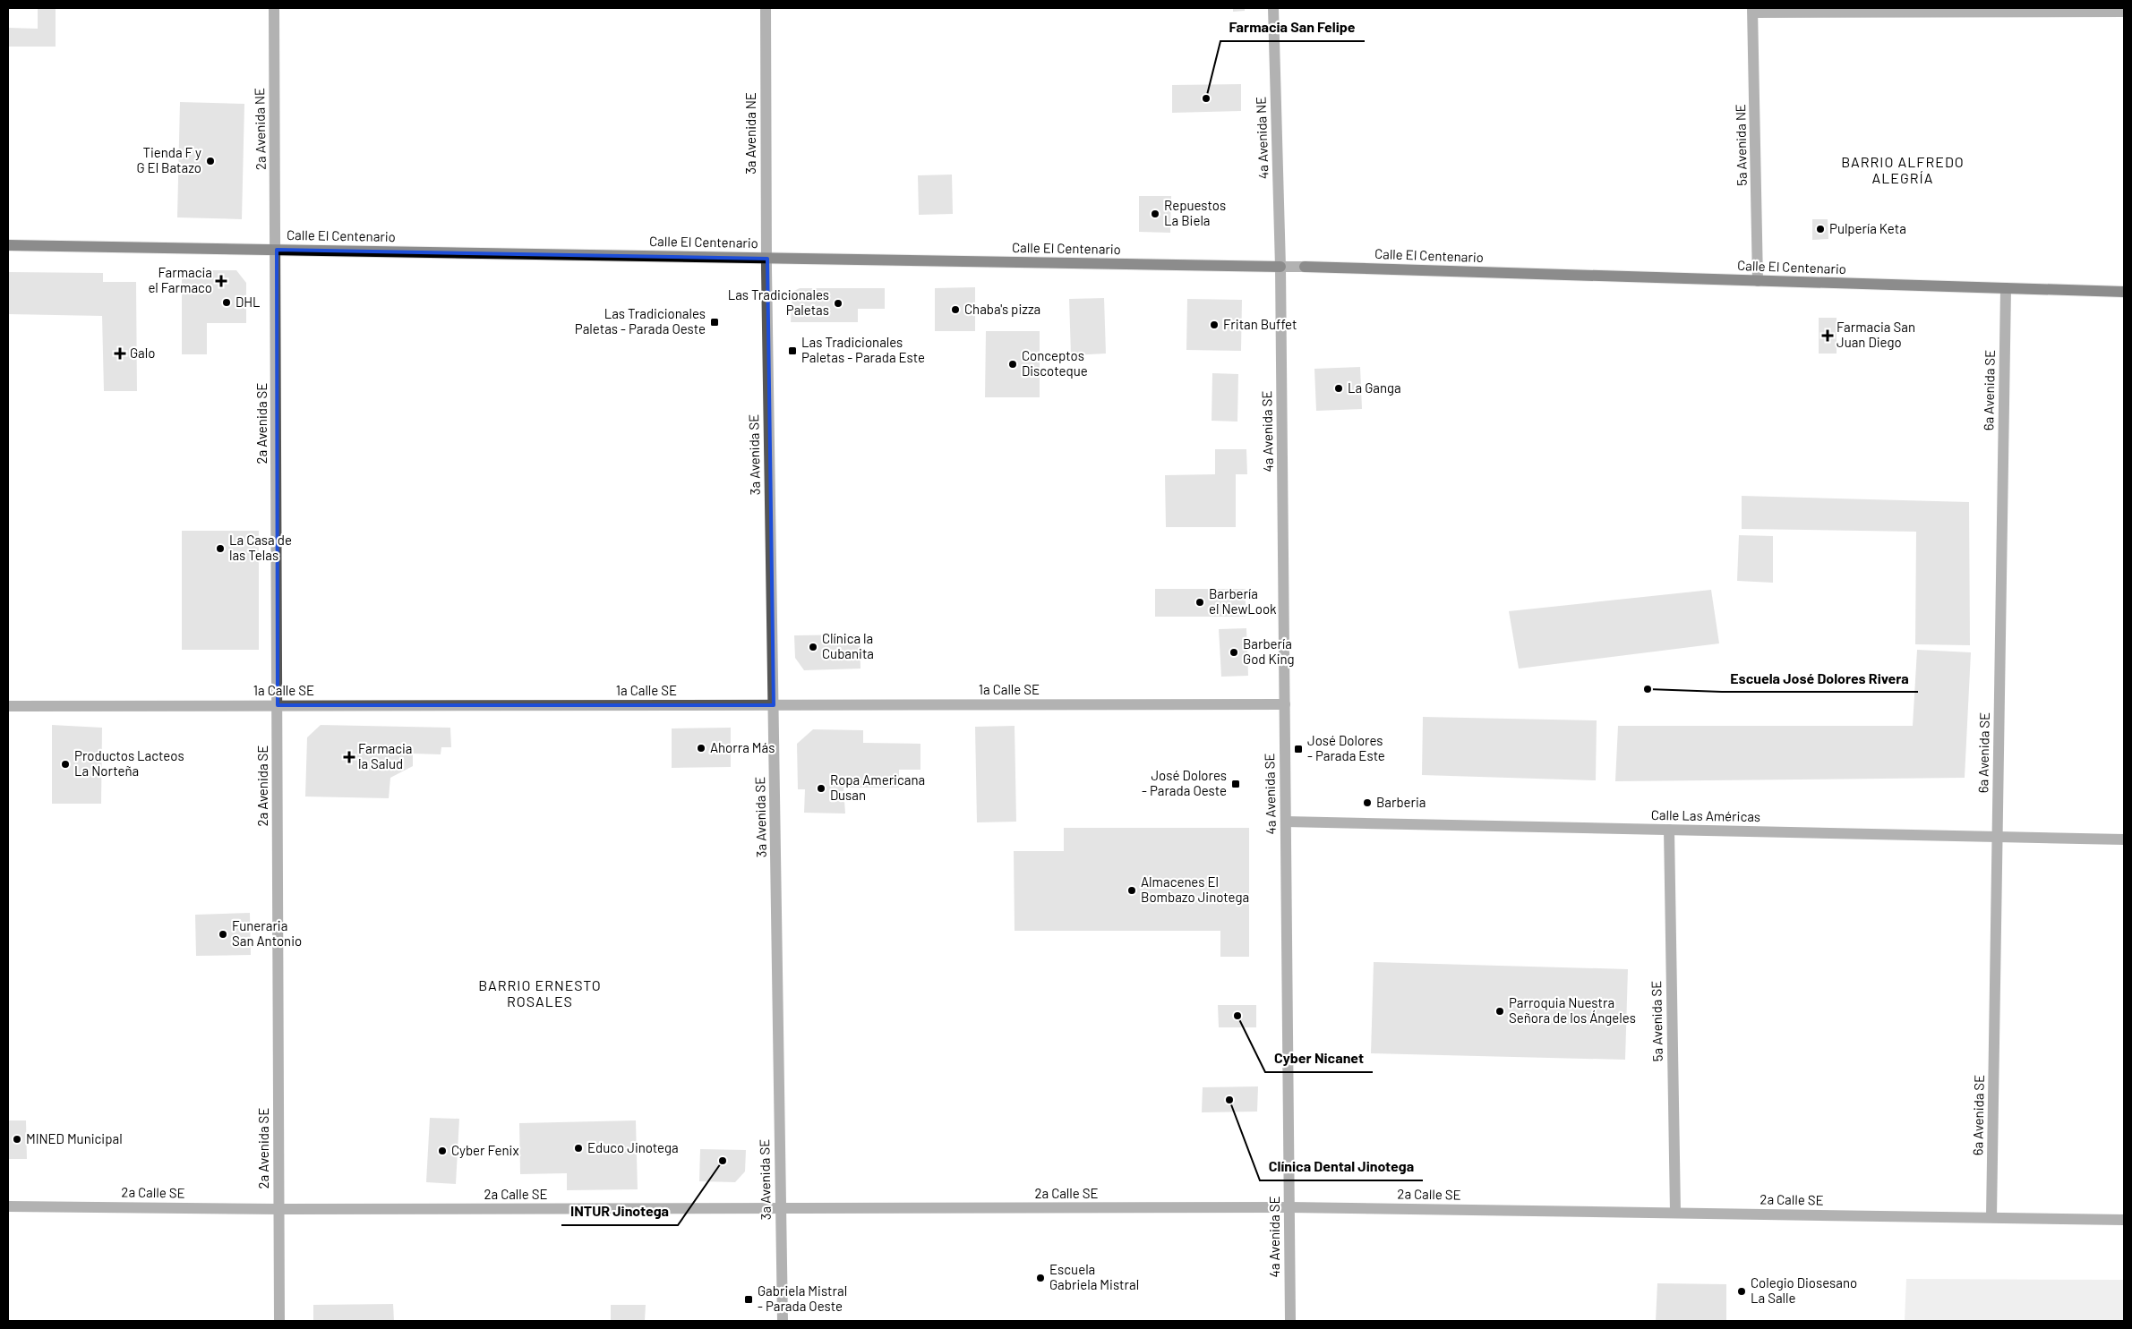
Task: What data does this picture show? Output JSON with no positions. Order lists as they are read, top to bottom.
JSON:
{
  "streets": {
    "main road": ["Calle El Centenario"],
    "street": [
      "2a Avenida NE",
      "3a Avenida NE",
      "4a Avenida NE",
      "5a Avenida NE",
      "6a Avenida SE",
      "2a Avenida SE",
      "4a Avenida SE",
      "3a Avenida SE",
      "1a Calle SE",
      "Calle Las Américas",
      "5a Avenida SE",
      "2a Calle SE"
    ]
  },
  "crossings": [
    ["2a Avenida NE", "Calle El Centenario"],
    ["2a Avenida NE", "2a Avenida SE"],
    ["3a Avenida NE", "Calle El Centenario"],
    ["3a Avenida NE", "3a Avenida SE"],
    ["4a Avenida NE", "Calle El Centenario"],
    ["4a Avenida NE", "4a Avenida SE"],
    ["5a Avenida NE", "Calle El Centenario"],
    ["Calle El Centenario", "6a Avenida SE"],
    ["Calle El Centenario", "2a Avenida SE"],
    ["Calle El Centenario", "4a Avenida SE"],
    ["Calle El Centenario", "3a Avenida SE"],
    ["6a Avenida SE", "Calle Las Américas"],
    ["6a Avenida SE", "2a Calle SE"],
    ["2a Avenida SE", "1a Calle SE"],
    ["2a Avenida SE", "2a Calle SE"],
    ["4a Avenida SE", "1a Calle SE"],
    ["4a Avenida SE", "Calle Las Américas"],
    ["4a Avenida SE", "2a Calle SE"],
    ["3a Avenida SE", "1a Calle SE"],
    ["3a Avenida SE", "2a Calle SE"],
    ["Calle Las Américas", "5a Avenida SE"],
    ["5a Avenida SE", "2a Calle SE"]
  ],
  "districts": ["BARRIO ALFREDO ALEGRÍA", "BARRIO ERNESTO ROSALES"],
  "places": {
    "other": [
      "Farmacia San Felipe",
      "Tienda F y G El Batazo",
      "Repuestos La Biela",
      "Pulpería Keta",
      "DHL",
      "Las Tradicionales Paletas",
      "Chaba's pizza",
      "Fritan Buffet",
      "Conceptos Discoteque",
      "La Ganga",
      "La Casa de las Telas",
      "Barbería el NewLook",
      "Clínica la Cubanita",
      "Barbería God King",
      "Escuela José Dolores Rivera",
      "Ahorra Más",
      "Productos Lacteos La Norteña",
      "Ropa Americana Dusan",
      "Barberia",
      "Almacenes El Bombazo Jinotega",
      "Funeraria San Antonio",
      "Parroquia Nuestra Señora de los Ángeles",
      "Cyber Nicanet",
      "Clínica Dental Jinotega",
      "MINED Municipal",
      "Educo Jinotega",
      "Cyber Fenix",
      "INTUR Jinotega",
      "Escuela Gabriela Mistral",
      "Colegio Diosesano La Salle"
    ],
    "health": [
      "Farmacia el Farmaco",
      "Farmacia San Juan Diego",
      "Galo",
      "Farmacia la Salud"
    ],
    "transit": [
      "Las Tradicionales Paletas - Parada Oeste",
      "Las Tradicionales Paletas - Parada Este",
      "José Dolores - Parada Este",
      "José Dolores - Parada Oeste",
      "Gabriela Mistral - Parada Oeste"
    ]
  }
}
